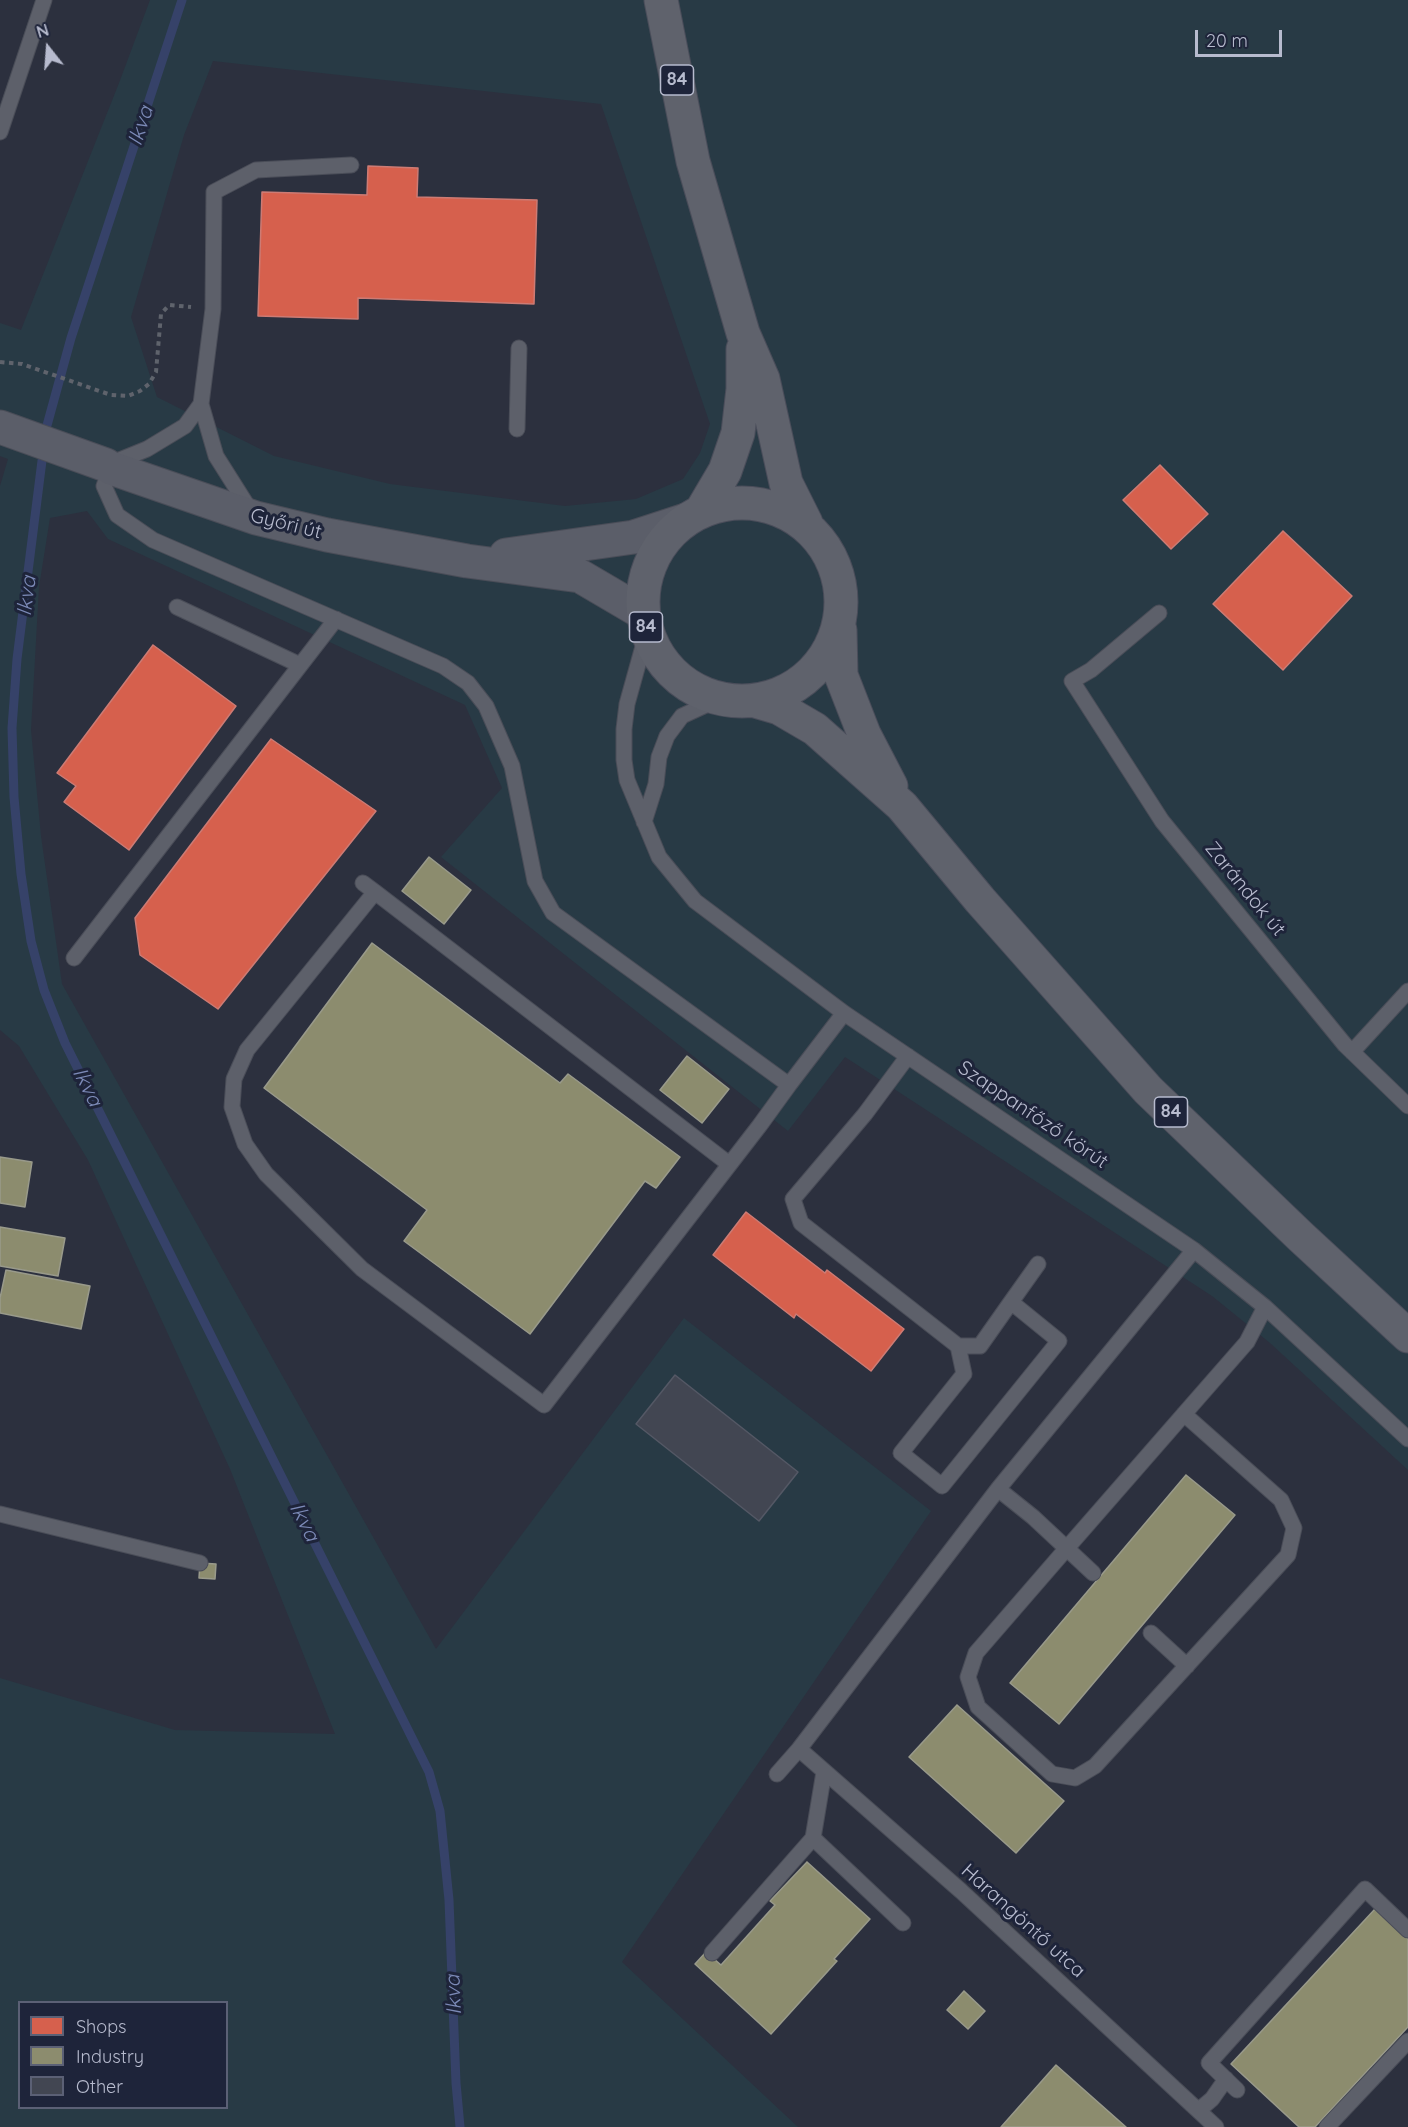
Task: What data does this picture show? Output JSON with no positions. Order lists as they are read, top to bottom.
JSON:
{
  "streets": {
    "main road": ["84", "Győri út"],
    "lane": ["Zarándok út", "Szappanfőző körút", "Harangöntő utca"]
  },
  "crossings": [
    ["84", "Győri út"],
    ["84", "Szappanfőző körút"],
    ["Győri út", "Szappanfőző körút"]
  ],
  "water": ["Ikva"],
  "legend": ["Shops", "Industry", "Other"],
  "scale_bar": "20 m",
  "north": "top"
}
